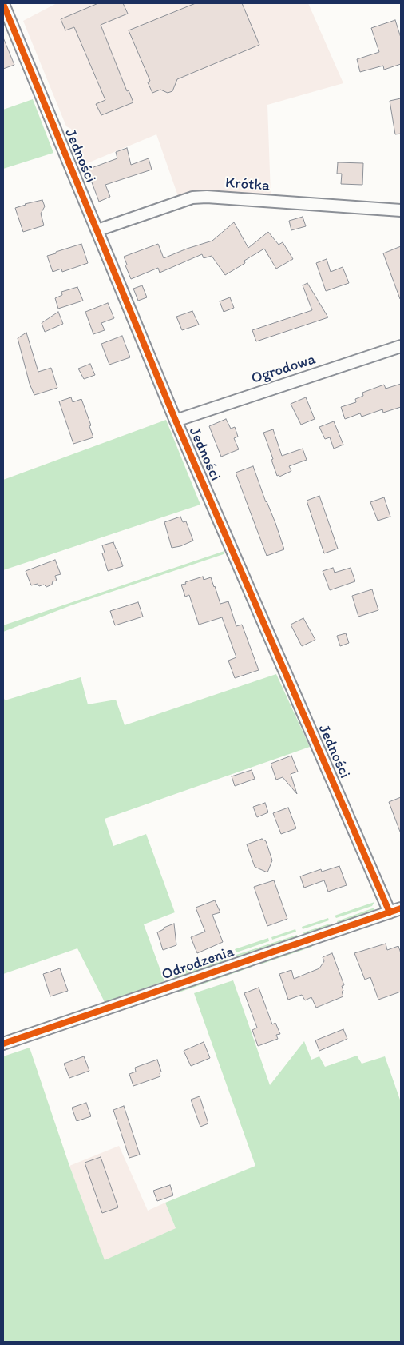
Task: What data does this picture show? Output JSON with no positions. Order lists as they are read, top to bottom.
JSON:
{
  "streets": {
    "street": [
      "Jedności",
      "Krótka",
      "Ogrodowa",
      "Odrodzenia"
    ]
  },
  "crossings": [
    ["Jedności", "Krótka"],
    ["Jedności", "Ogrodowa"],
    ["Jedności", "Odrodzenia"]
  ]
}
